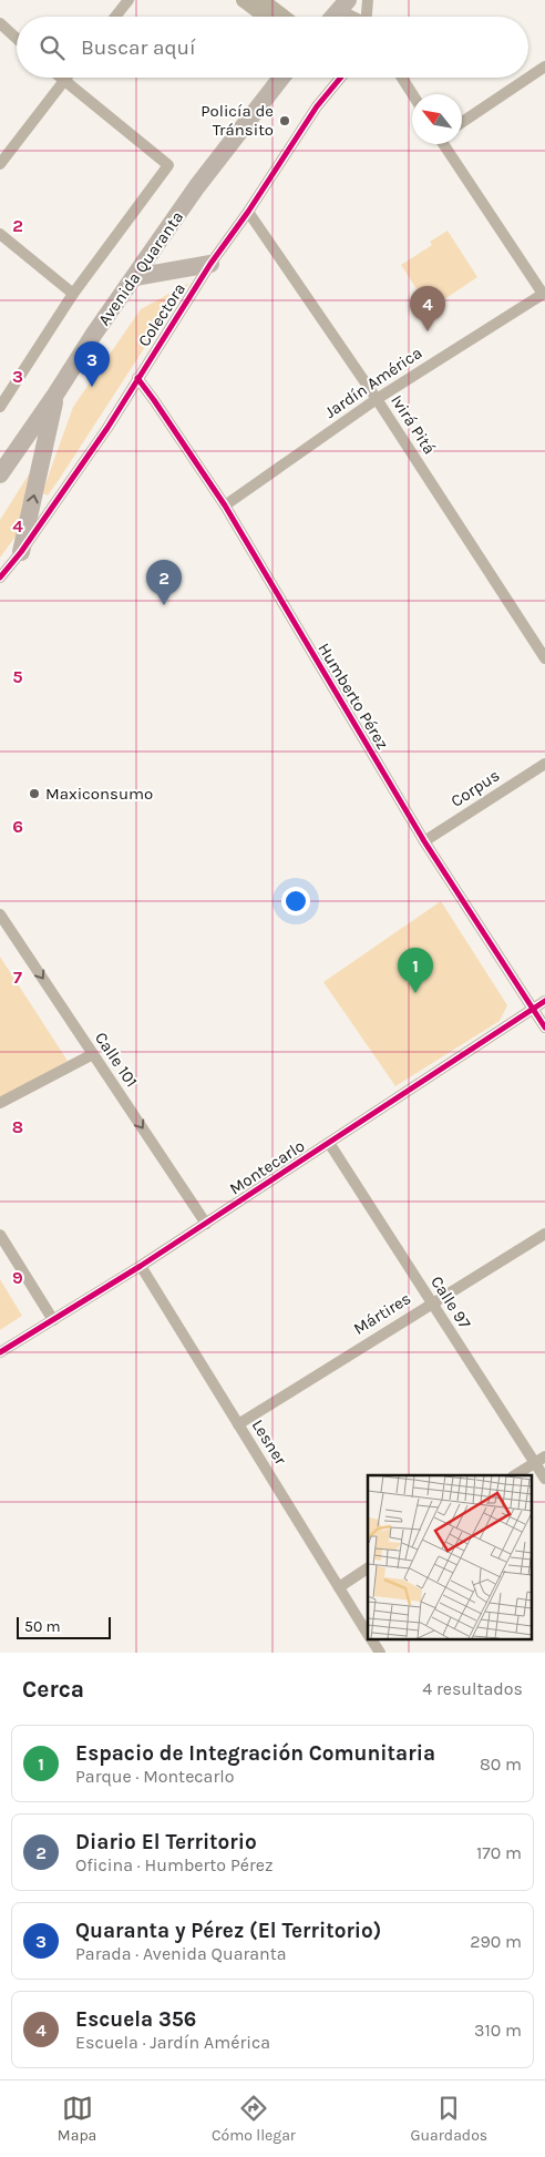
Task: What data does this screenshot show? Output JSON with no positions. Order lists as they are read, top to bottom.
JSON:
{
  "streets": {
    "highway": ["Avenida Quaranta"],
    "street": [
      "Colectora",
      "Jardín América",
      "Ivirá Pitá",
      "Humberto Pérez",
      "Corpus",
      "Calle 101",
      "Montecarlo",
      "Calle 97",
      "Mártires",
      "Lesner"
    ]
  },
  "crossings": [
    ["Colectora", "Ivirá Pitá"],
    ["Colectora", "Humberto Pérez"],
    ["Jardín América", "Ivirá Pitá"],
    ["Jardín América", "Humberto Pérez"],
    ["Humberto Pérez", "Corpus"],
    ["Humberto Pérez", "Montecarlo"],
    ["Calle 101", "Montecarlo"],
    ["Montecarlo", "Calle 97"],
    ["Montecarlo", "Lesner"],
    ["Calle 97", "Mártires"],
    ["Mártires", "Lesner"]
  ],
  "one_way": ["Calle 101"],
  "places": ["Policía de Tránsito", "Maxiconsumo"],
  "scale_bar": "50 m",
  "north": "top left",
  "page": {
    "search": "Buscar aquí",
    "pins": [
      "4",
      "3",
      "2",
      "1"
    ],
    "scale": "50 m",
    "heading": ["Cerca", "4 resultados"],
    "list": [
      {
        "mark": "1",
        "name": "Espacio de Integración Comunitaria",
        "note": "Parque · Montecarlo",
        "value": "80 m"
      },
      {
        "mark": "2",
        "name": "Diario El Territorio",
        "note": "Oficina · Humberto Pérez",
        "value": "170 m"
      },
      {
        "mark": "3",
        "name": "Quaranta y Pérez (El Territorio)",
        "note": "Parada · Avenida Quaranta",
        "value": "290 m"
      },
      {
        "mark": "4",
        "name": "Escuela 356",
        "note": "Escuela · Jardín América",
        "value": "310 m"
      }
    ],
    "nav": ["Mapa", "Cómo llegar", "Guardados"]
  },
  "grid": {
    "rows": [
      "2",
      "3",
      "4",
      "5",
      "6",
      "7",
      "8",
      "9"
    ]
  }
}
